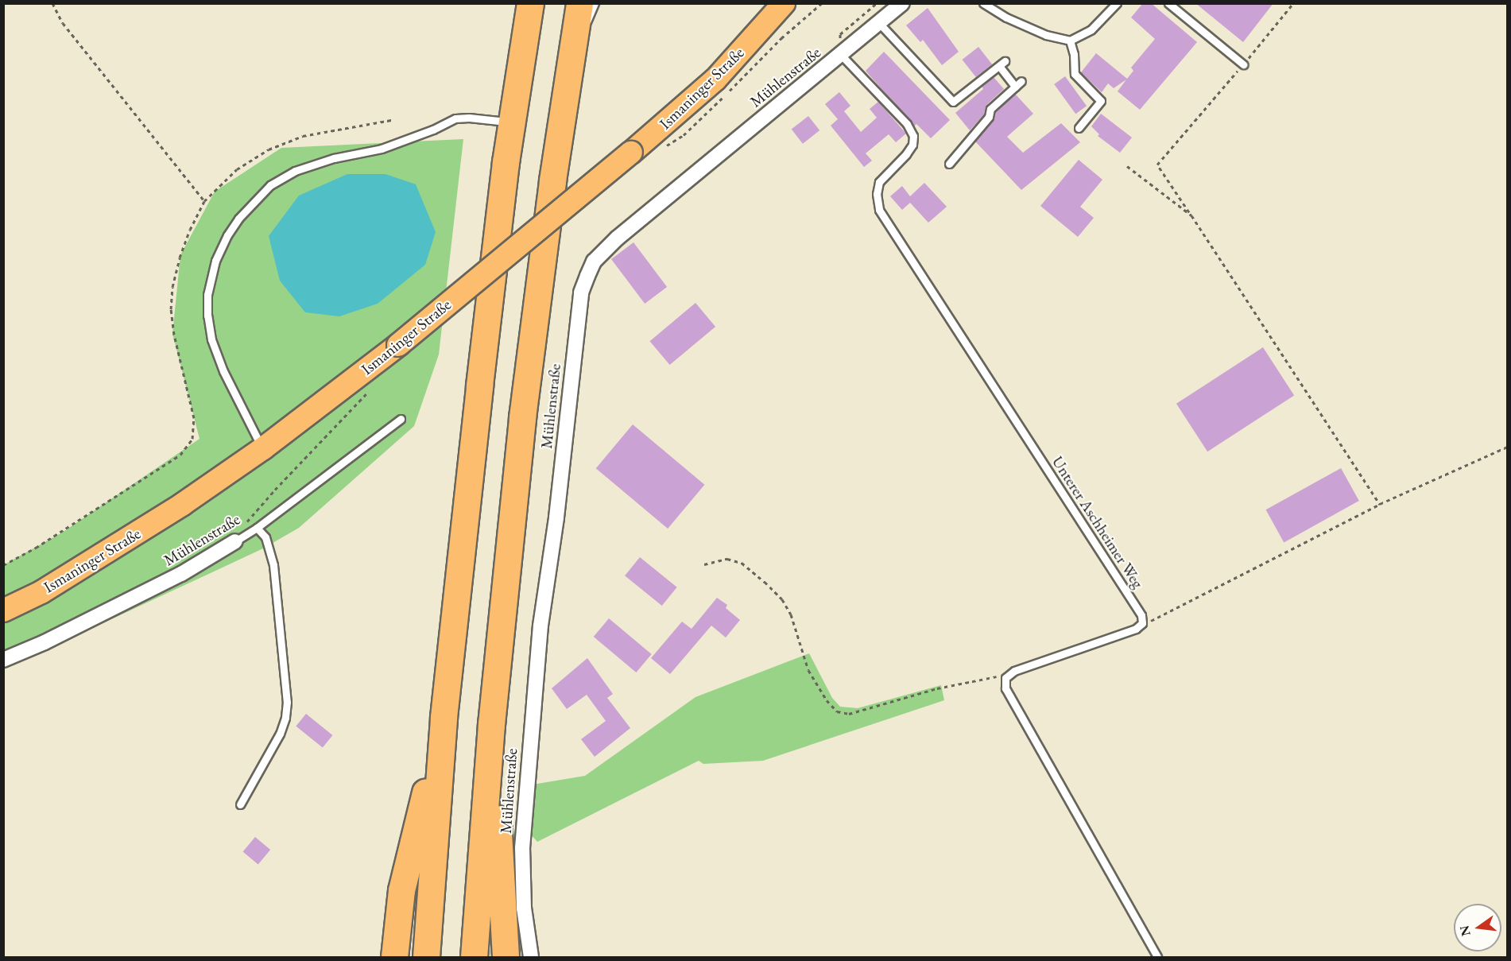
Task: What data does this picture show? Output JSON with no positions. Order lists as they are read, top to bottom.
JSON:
{
  "streets": {
    "main road": ["Ismaninger Straße"],
    "street": ["Mühlenstraße"],
    "lane": ["Unterer Aschheimer Weg"]
  },
  "crossings": [
    ["Mühlenstraße", "Unterer Aschheimer Weg"]
  ],
  "north": "left"
}
